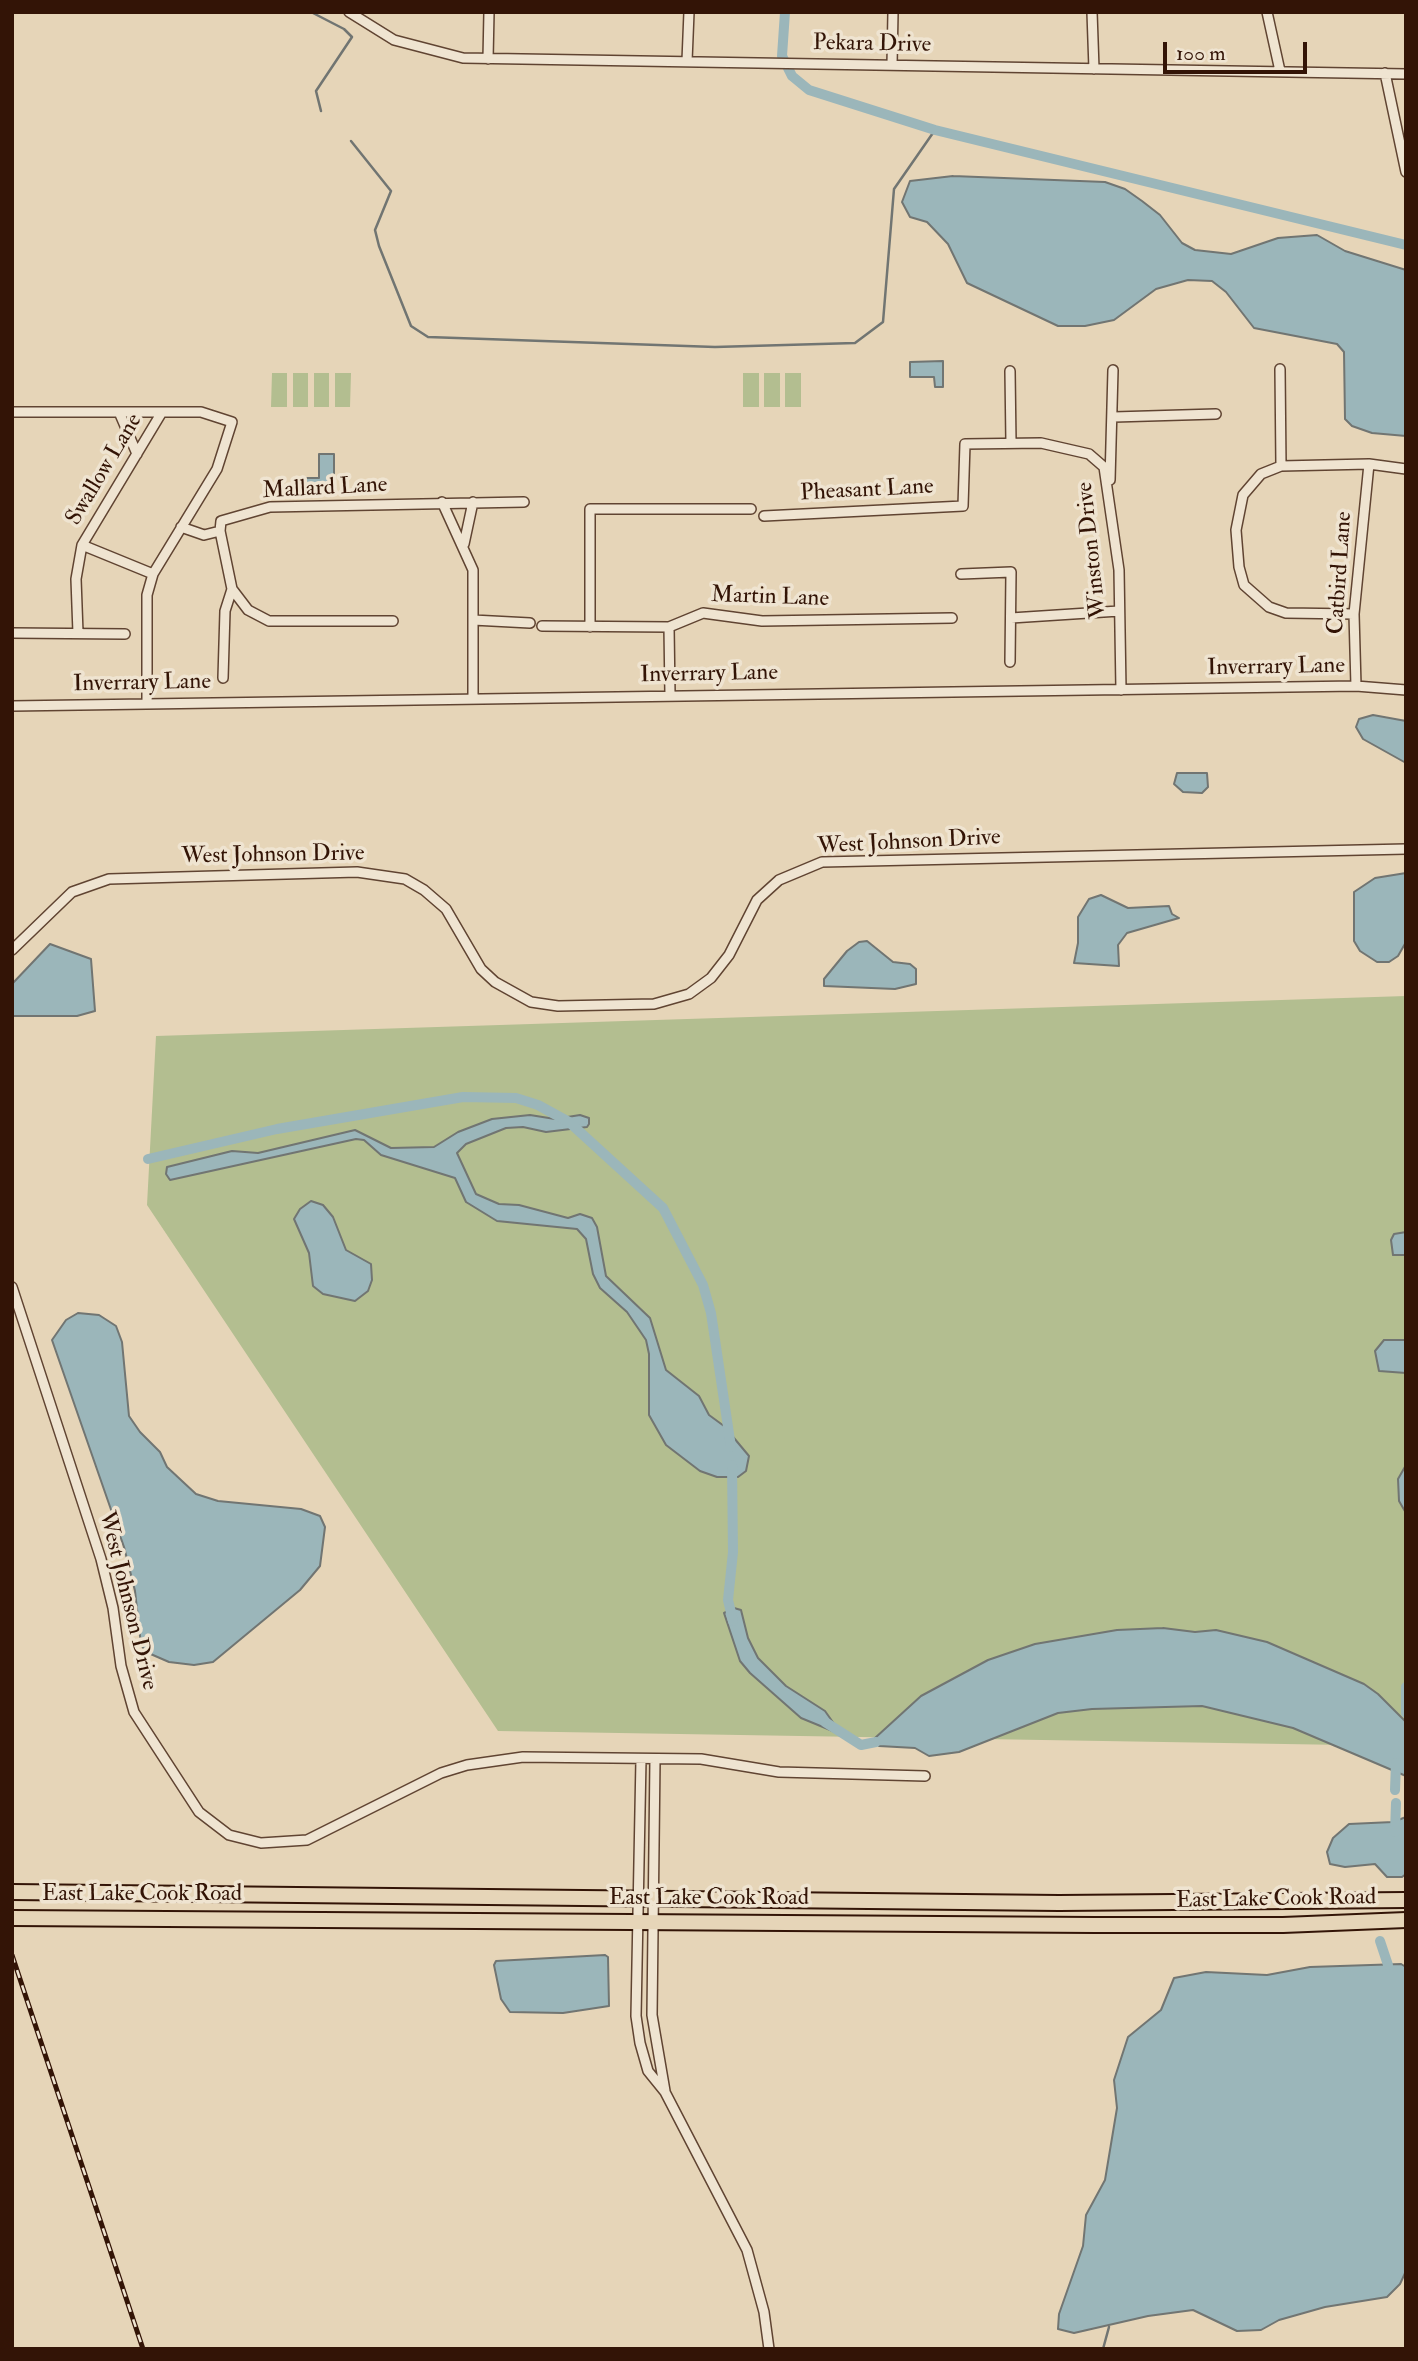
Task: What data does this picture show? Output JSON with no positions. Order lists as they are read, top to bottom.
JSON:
{
  "streets": {
    "main road": ["East Lake Cook Road"],
    "street": [
      "Pekara Drive",
      "Swallow Lane",
      "Mallard Lane",
      "Pheasant Lane",
      "Winston Drive",
      "Catbird Lane",
      "Martin Lane",
      "Inverrary Lane",
      "West Johnson Drive"
    ]
  },
  "crossings": [
    ["Pheasant Lane", "Winston Drive"],
    ["Winston Drive", "Inverrary Lane"],
    ["Catbird Lane", "Inverrary Lane"]
  ],
  "scale_bar": "100 m"
}
